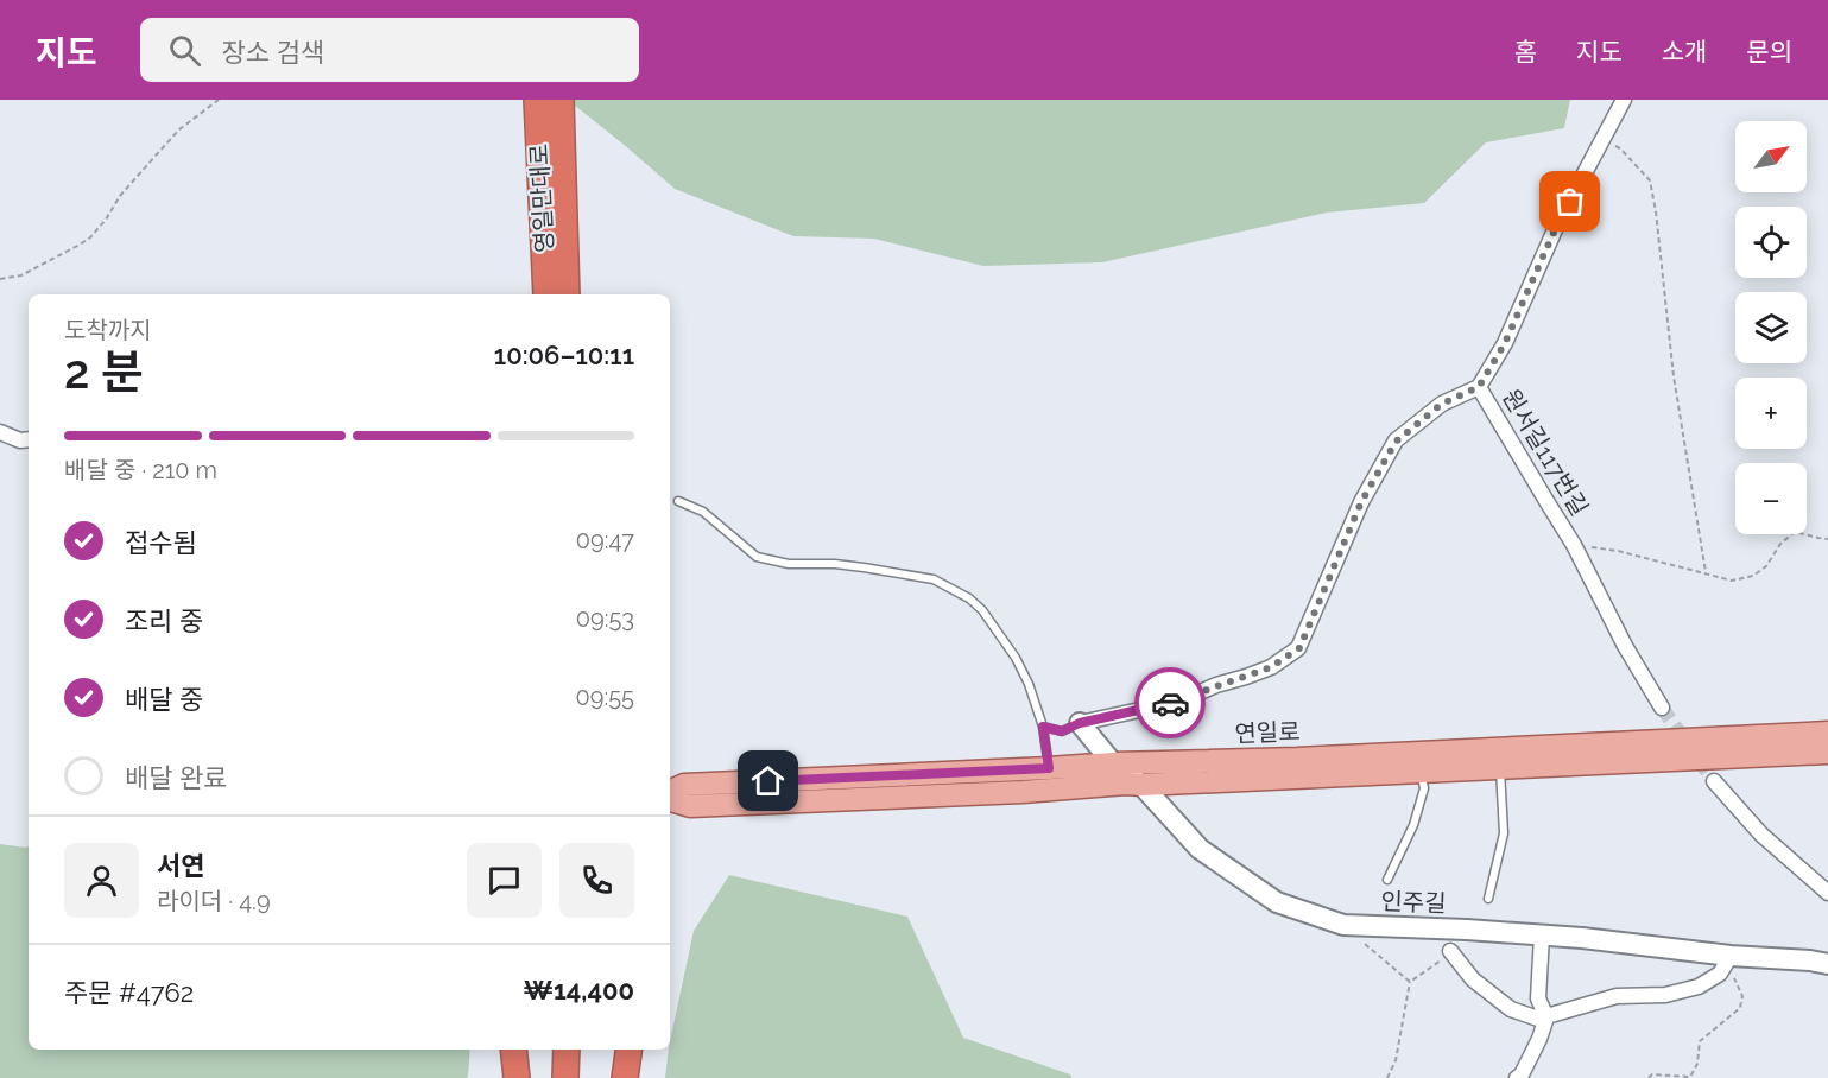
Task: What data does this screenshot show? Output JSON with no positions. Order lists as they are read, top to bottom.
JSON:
{
  "streets": {
    "highway": ["영일만대로"],
    "main road": ["연일로"],
    "street": ["원서길117번길", "인주길"]
  },
  "crossings": [
    ["연일로", "인주길"]
  ],
  "north": "top right",
  "page": {
    "header": "지도",
    "search": "장소 검색",
    "nav": [
      "홈",
      "지도",
      "소개",
      "문의"
    ],
    "map_buttons": ["+", "−"],
    "heading": ["2 분", "도착까지", "10:06–10:11"],
    "panel": [
      "서연",
      "라이더 · 4.9",
      "주문 #4762",
      "₩14,400"
    ],
    "bar": "배달 중 · 210 m",
    "list": [
      ["접수됨", "09:47"],
      ["조리 중", "09:53"],
      ["배달 중", "09:55"],
      "배달 완료"
    ]
  }
}
